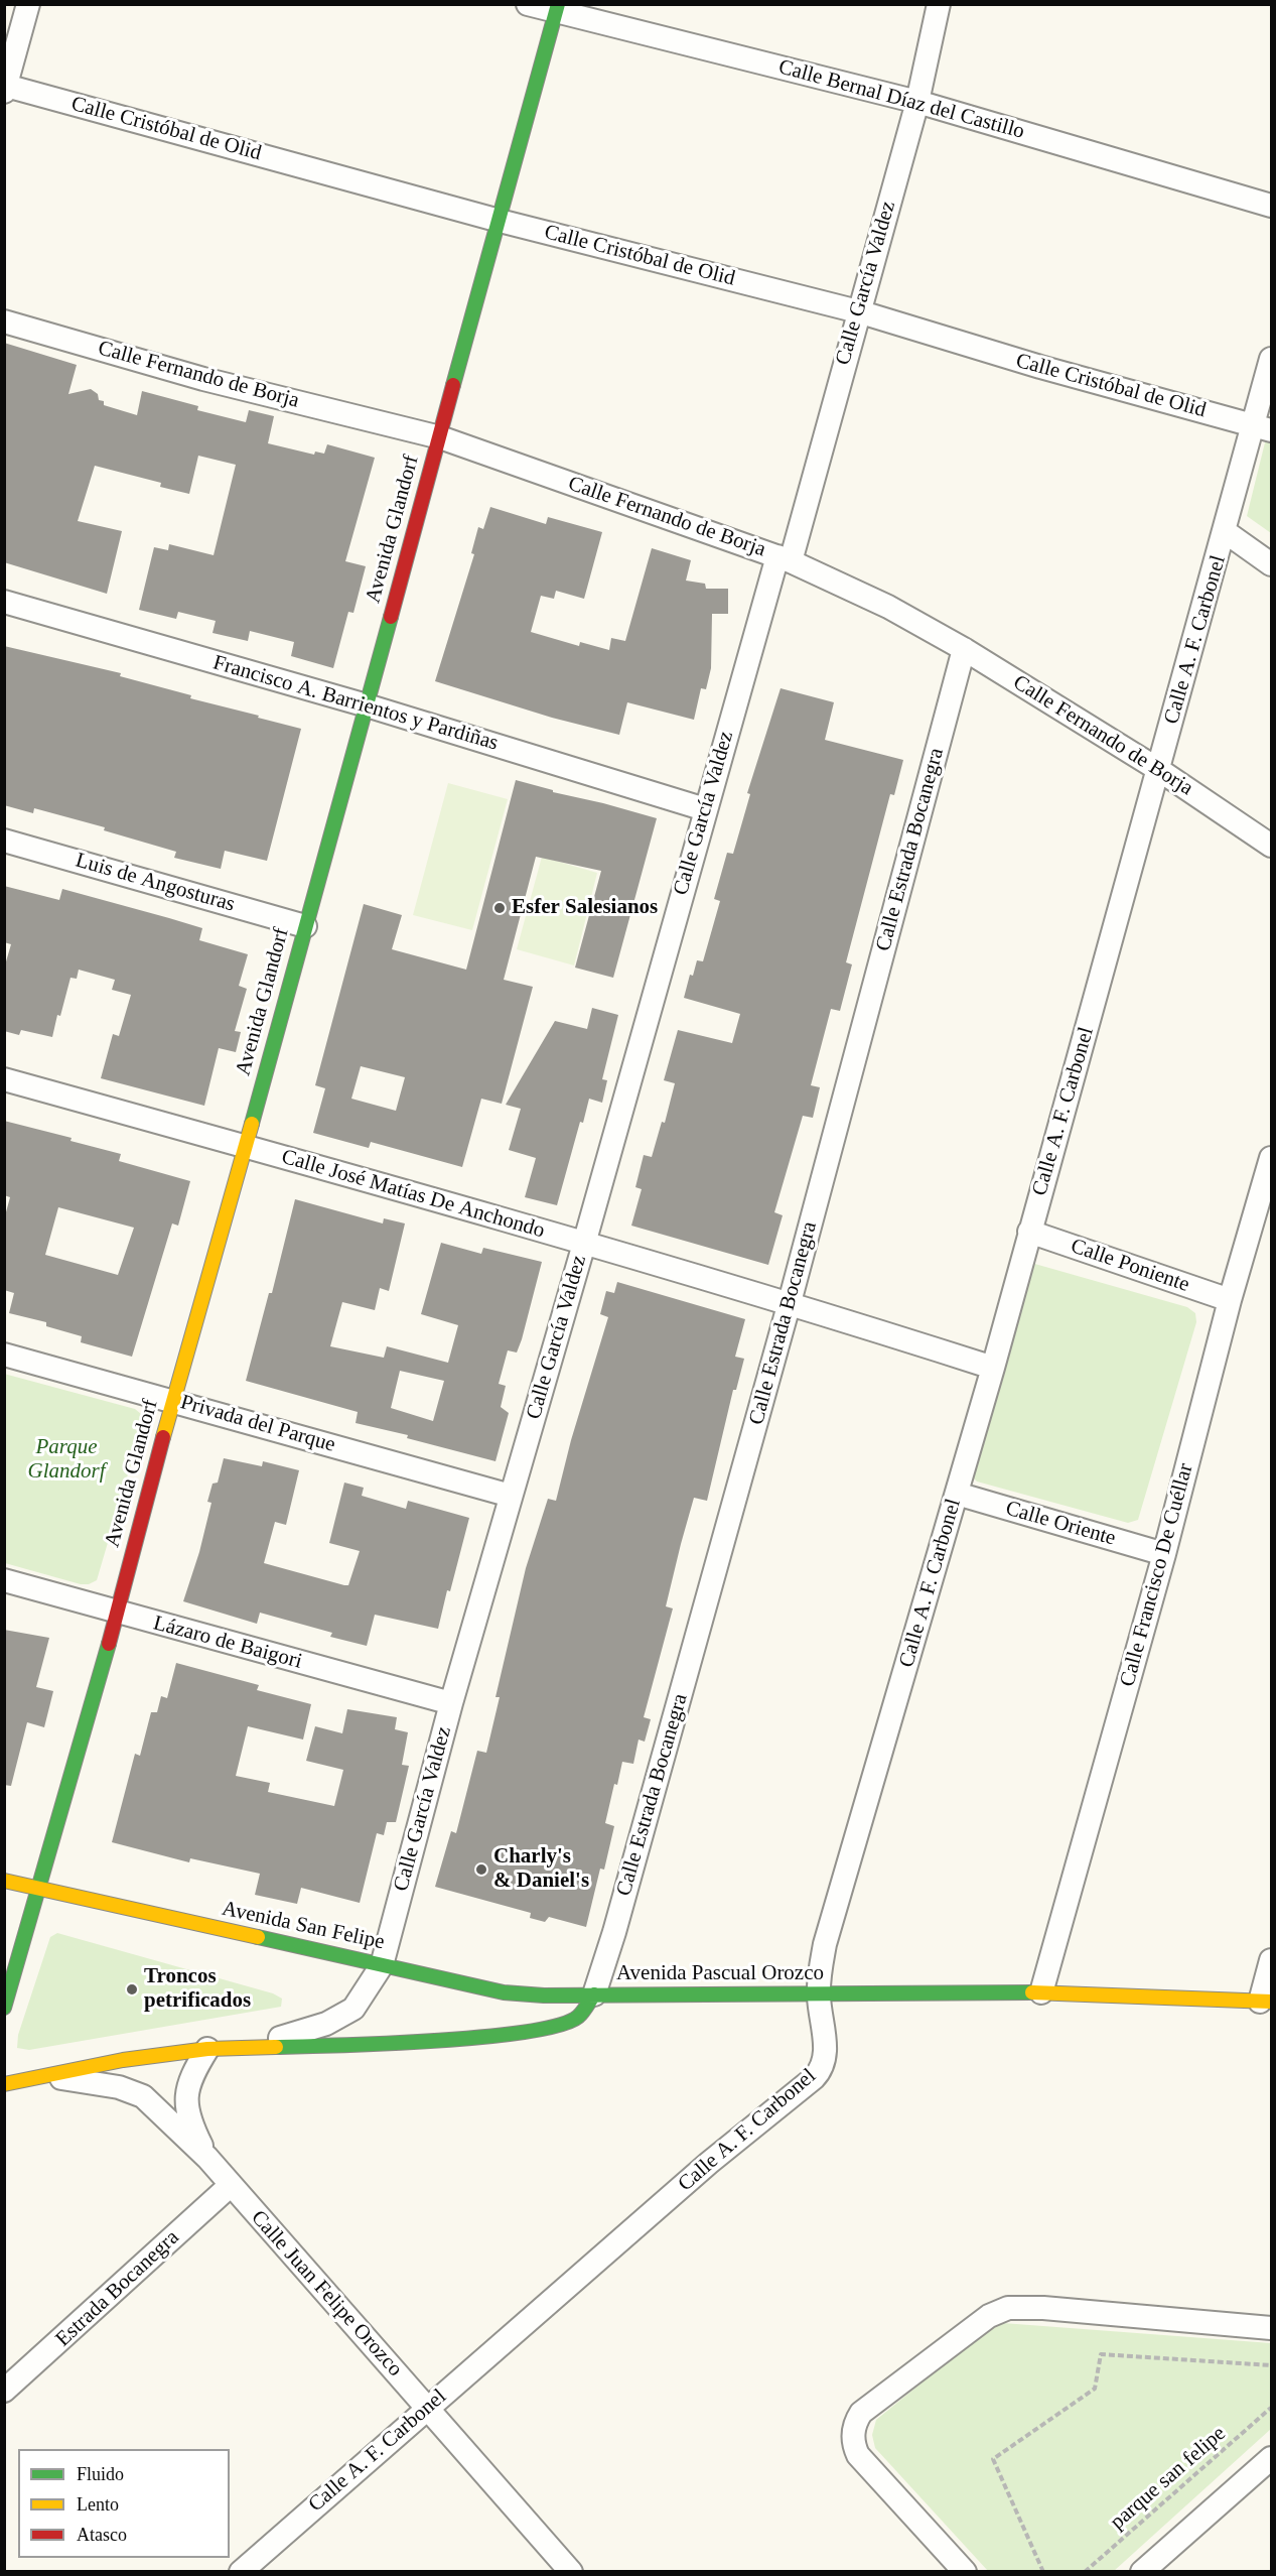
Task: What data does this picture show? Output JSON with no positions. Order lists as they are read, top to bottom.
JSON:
{
  "streets": {
    "main road": ["Avenida Glandorf", "Avenida San Felipe", "Avenida Pascual Orozco"],
    "street": [
      "Calle Bernal Díaz del Castillo",
      "Calle Cristóbal de Olid",
      "Calle García Valdez",
      "Calle Fernando de Borja",
      "Calle A. F. Carbonel",
      "Francisco A. Barrientos y Pardiñas",
      "Calle Estrada Bocanegra",
      "Luis de Angosturas",
      "Calle José Matías De Anchondo",
      "Calle Poniente",
      "Privada del Parque",
      "Calle Oriente",
      "Calle Francisco De Cuéllar",
      "Lázaro de Baigori",
      "Estrada Bocanegra",
      "Calle Juan Felipe Orozco"
    ],
    "path": ["parque san felipe"]
  },
  "crossings": [
    ["Calle Bernal Díaz del Castillo", "Calle García Valdez"],
    ["Calle Bernal Díaz del Castillo", "Avenida Glandorf"],
    ["Calle Cristóbal de Olid", "Calle García Valdez"],
    ["Calle Cristóbal de Olid", "Avenida Glandorf"],
    ["Calle Cristóbal de Olid", "Calle A. F. Carbonel"],
    ["Calle García Valdez", "Calle Fernando de Borja"],
    ["Calle García Valdez", "Francisco A. Barrientos y Pardiñas"],
    ["Calle García Valdez", "Calle José Matías De Anchondo"],
    ["Calle García Valdez", "Privada del Parque"],
    ["Calle García Valdez", "Lázaro de Baigori"],
    ["Calle García Valdez", "Avenida San Felipe"],
    ["Calle García Valdez", "Avenida Pascual Orozco"],
    ["Calle Fernando de Borja", "Avenida Glandorf"],
    ["Calle Fernando de Borja", "Calle A. F. Carbonel"],
    ["Calle Fernando de Borja", "Calle Estrada Bocanegra"],
    ["Avenida Glandorf", "Francisco A. Barrientos y Pardiñas"],
    ["Avenida Glandorf", "Luis de Angosturas"],
    ["Avenida Glandorf", "Calle José Matías De Anchondo"],
    ["Avenida Glandorf", "Privada del Parque"],
    ["Avenida Glandorf", "Lázaro de Baigori"],
    ["Avenida Glandorf", "Avenida San Felipe"],
    ["Calle A. F. Carbonel", "Calle José Matías De Anchondo"],
    ["Calle A. F. Carbonel", "Calle Poniente"],
    ["Calle A. F. Carbonel", "Calle Oriente"],
    ["Calle A. F. Carbonel", "Avenida Pascual Orozco"],
    ["Calle A. F. Carbonel", "Calle Juan Felipe Orozco"],
    ["Calle Estrada Bocanegra", "Calle José Matías De Anchondo"],
    ["Calle Estrada Bocanegra", "Avenida San Felipe"],
    ["Calle Estrada Bocanegra", "Avenida Pascual Orozco"],
    ["Calle Poniente", "Calle Francisco De Cuéllar"],
    ["Calle Oriente", "Calle Francisco De Cuéllar"],
    ["Calle Francisco De Cuéllar", "Avenida Pascual Orozco"],
    ["Avenida San Felipe", "Avenida Pascual Orozco"],
    ["Avenida Pascual Orozco", "Calle Juan Felipe Orozco"],
    ["Estrada Bocanegra", "Calle Juan Felipe Orozco"]
  ],
  "parks": ["Parque Glandorf"],
  "places": ["Esfer Salesianos", "Charly's & Daniel's", "Troncos petrificados"],
  "legend": ["Fluido", "Lento", "Atasco"]
}
